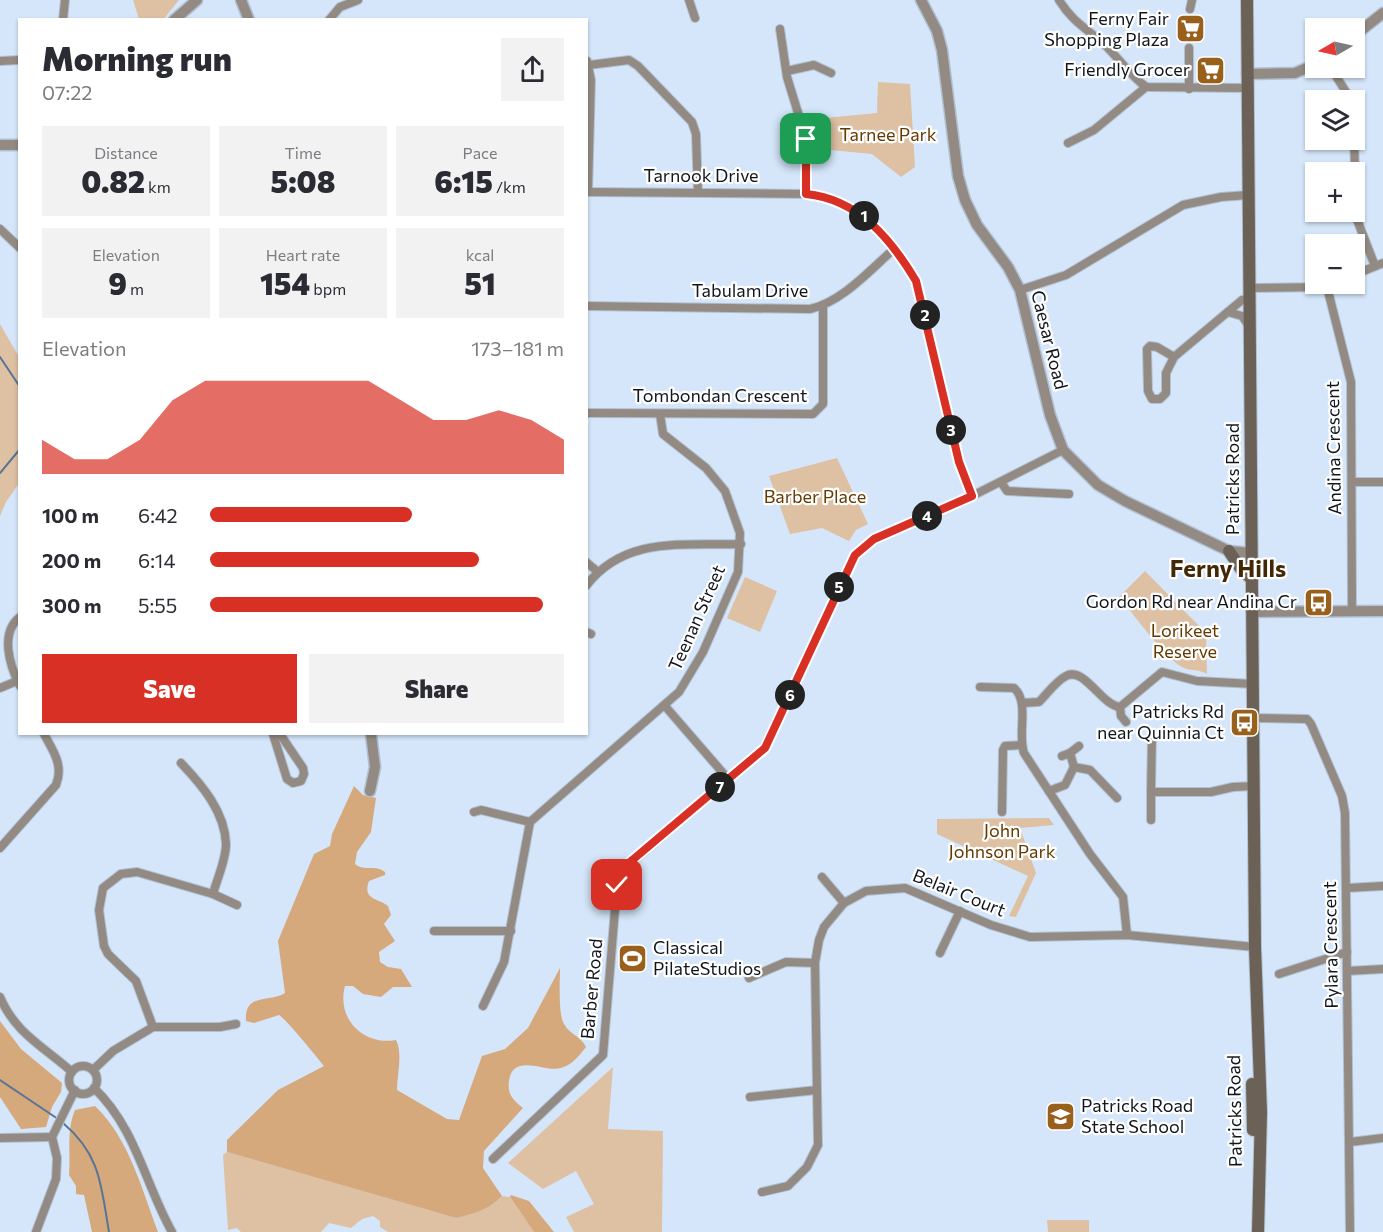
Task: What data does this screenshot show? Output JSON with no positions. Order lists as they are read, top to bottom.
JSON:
{
  "streets": {
    "main road": ["Patricks Road"],
    "street": [
      "Tarnook Drive",
      "Tabulam Drive",
      "Caesar Road",
      "Tombondan Crescent",
      "Andina Crescent",
      "Teenan Street",
      "Belair Court",
      "Pylara Crescent",
      "Barber Road"
    ]
  },
  "crossings": [
    ["Tarnook Drive", "Tabulam Drive"],
    ["Tarnook Drive", "Barber Road"],
    ["Tabulam Drive", "Tombondan Crescent"],
    ["Caesar Road", "Patricks Road"],
    ["Caesar Road", "Barber Road"],
    ["Tombondan Crescent", "Teenan Street"],
    ["Patricks Road", "Belair Court"],
    ["Patricks Road", "Pylara Crescent"]
  ],
  "districts": ["Ferny Hills"],
  "parks": [
    "Tarnee Park",
    "Barber Place",
    "Lorikeet Reserve",
    "John Johnson Park"
  ],
  "places": {
    "supermarket": ["Ferny Fair Shopping Plaza", "Friendly Grocer"],
    "bus stop": ["Gordon Rd near Andina Cr", "Patricks Rd near Quinnia Ct"],
    "sports": ["Classical PilateStudios"],
    "school or university": ["Patricks Road State School"]
  },
  "north": "left",
  "page": {
    "map_buttons": ["+", "−"],
    "heading": ["Morning run", "07:22"],
    "stats": [
      ["Distance", "0.82 km"],
      ["Time", "5:08"],
      ["Pace", "6:15 /km"],
      ["Elevation", "9 m"],
      ["Heart rate", "154 bpm"],
      ["kcal", "51"]
    ],
    "pins": [
      "1",
      "2",
      "3",
      "4",
      "5",
      "6",
      "7"
    ],
    "chart": ["Elevation", "173–181 m"],
    "list": [
      {
        "name": "100 m",
        "note": "6:42"
      },
      {
        "name": "200 m",
        "note": "6:14"
      },
      {
        "name": "300 m",
        "note": "5:55"
      }
    ],
    "buttons": ["Save", "Share"]
  }
}
